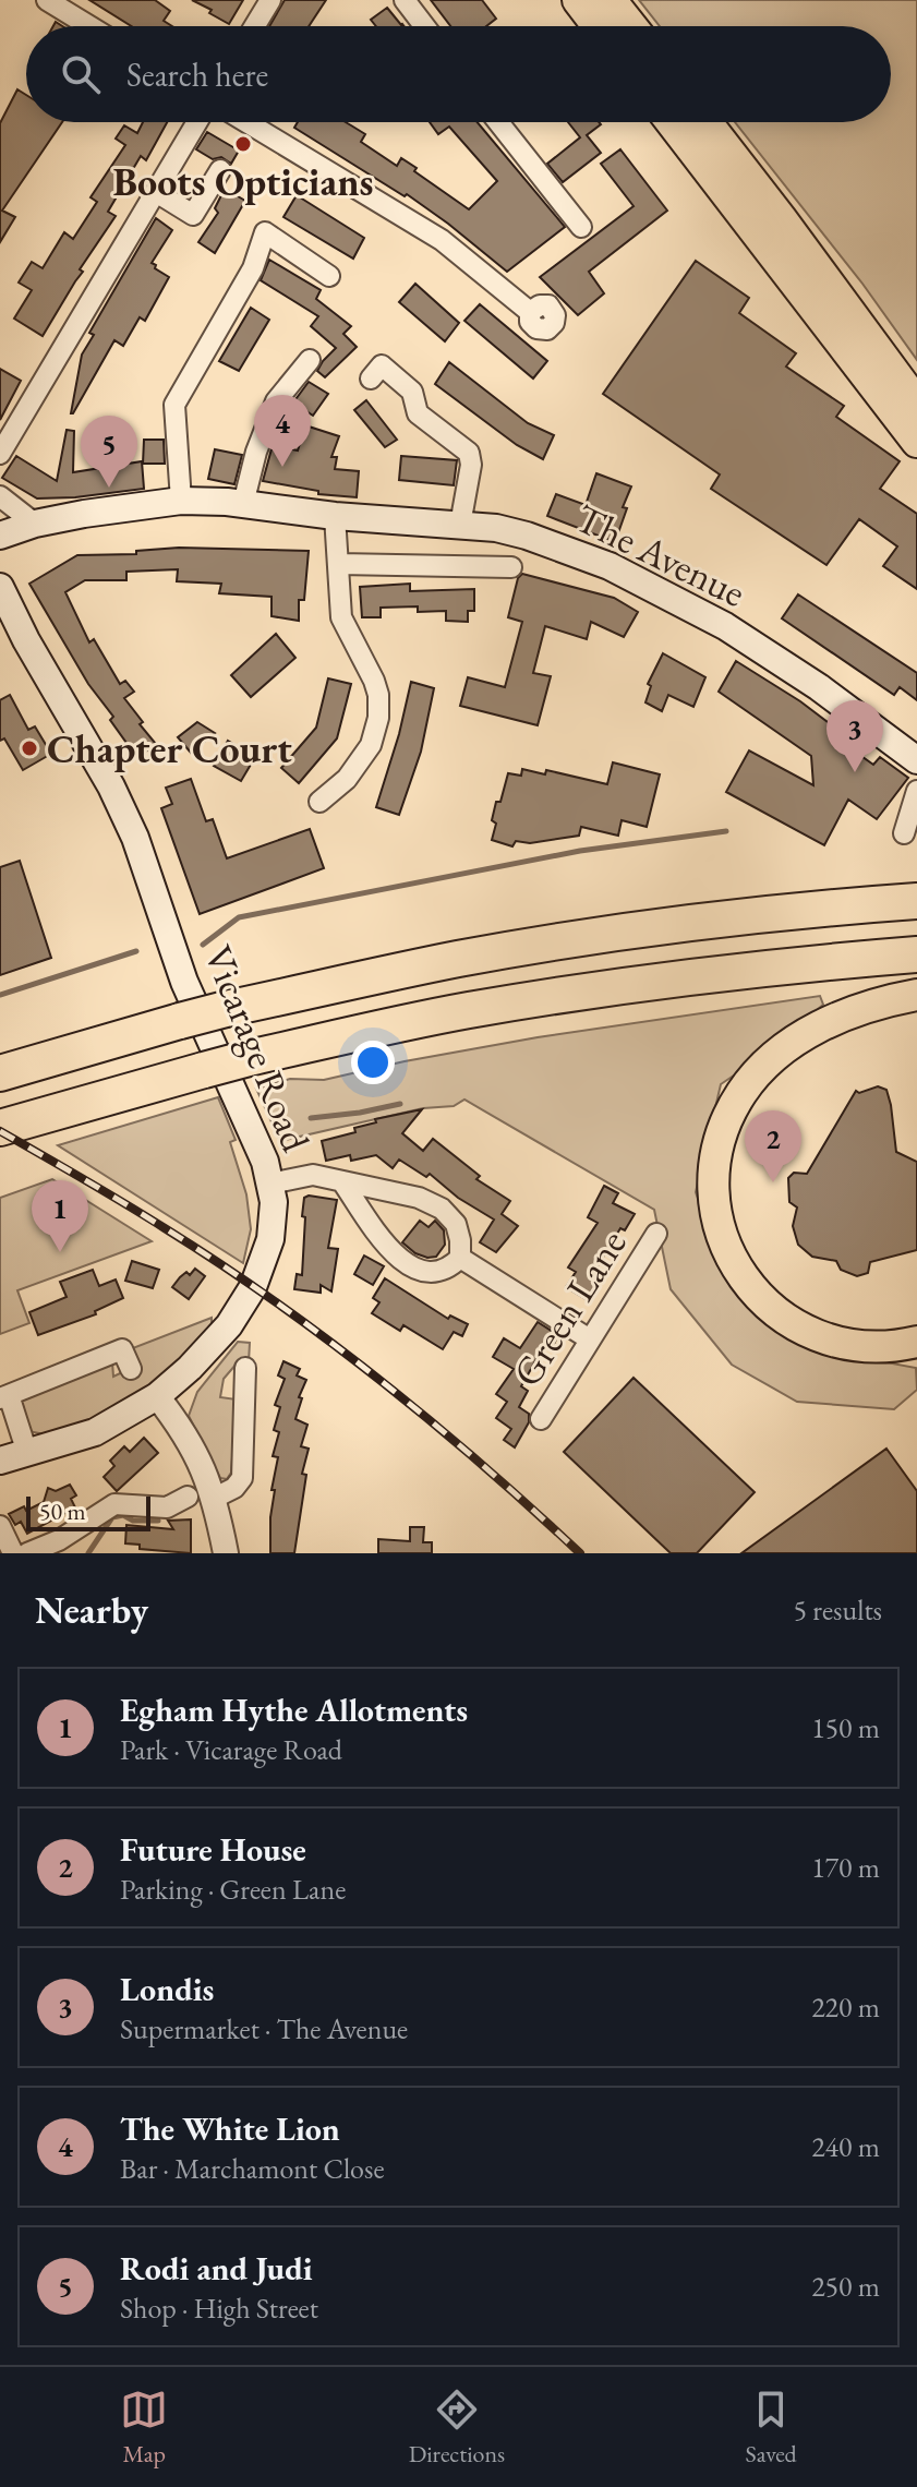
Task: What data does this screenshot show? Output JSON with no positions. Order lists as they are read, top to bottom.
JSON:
{
  "streets": {
    "main road": ["The Avenue", "Vicarage Road"],
    "street": ["Green Lane"]
  },
  "places": ["Boots Opticians", "Chapter Court"],
  "scale_bar": "50 m",
  "page": {
    "search": "Search here",
    "pins": [
      "4",
      "5",
      "3",
      "2",
      "1"
    ],
    "scale": "50 m",
    "heading": ["Nearby", "5 results"],
    "list": [
      {
        "mark": "1",
        "name": "Egham Hythe Allotments",
        "note": "Park · Vicarage Road",
        "value": "150 m"
      },
      {
        "mark": "2",
        "name": "Future House",
        "note": "Parking · Green Lane",
        "value": "170 m"
      },
      {
        "mark": "3",
        "name": "Londis",
        "note": "Supermarket · The Avenue",
        "value": "220 m"
      },
      {
        "mark": "4",
        "name": "The White Lion",
        "note": "Bar · Marchamont Close",
        "value": "240 m"
      },
      {
        "mark": "5",
        "name": "Rodi and Judi",
        "note": "Shop · High Street",
        "value": "250 m"
      }
    ],
    "nav": ["Map", "Directions", "Saved"]
  }
}
